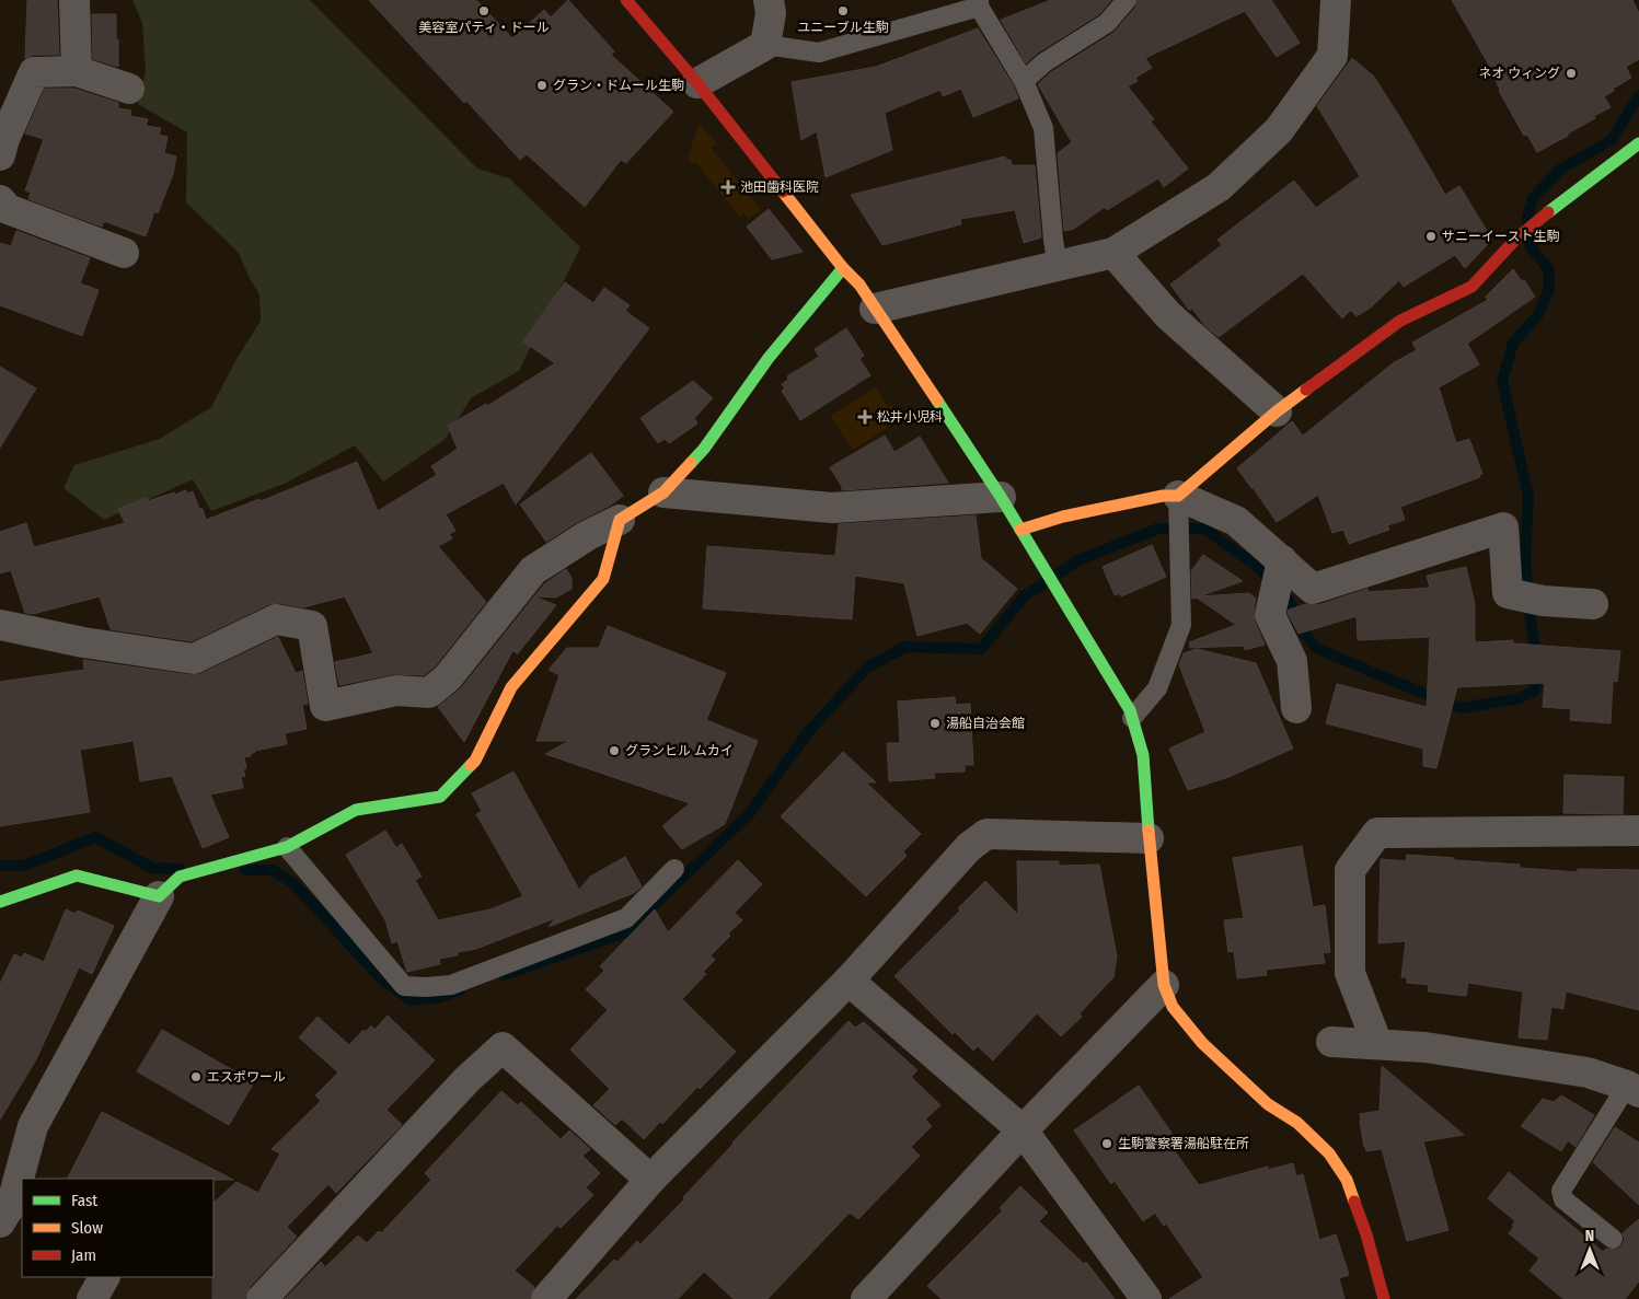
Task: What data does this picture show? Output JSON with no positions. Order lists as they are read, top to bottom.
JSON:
{
  "places": {
    "other": [
      "美容室パティ・ドール",
      "ユニーブル生駒",
      "ネオ ウィング",
      "グラン・ドムール生駒",
      "サニーイースト生駒",
      "湯船自治会館",
      "グランヒル ムカイ",
      "エスポワール",
      "生駒警察署湯船駐在所"
    ],
    "health": ["池田歯科医院", "松井小児科"]
  },
  "legend": ["Fast", "Slow", "Jam"],
  "north": "top"
}
